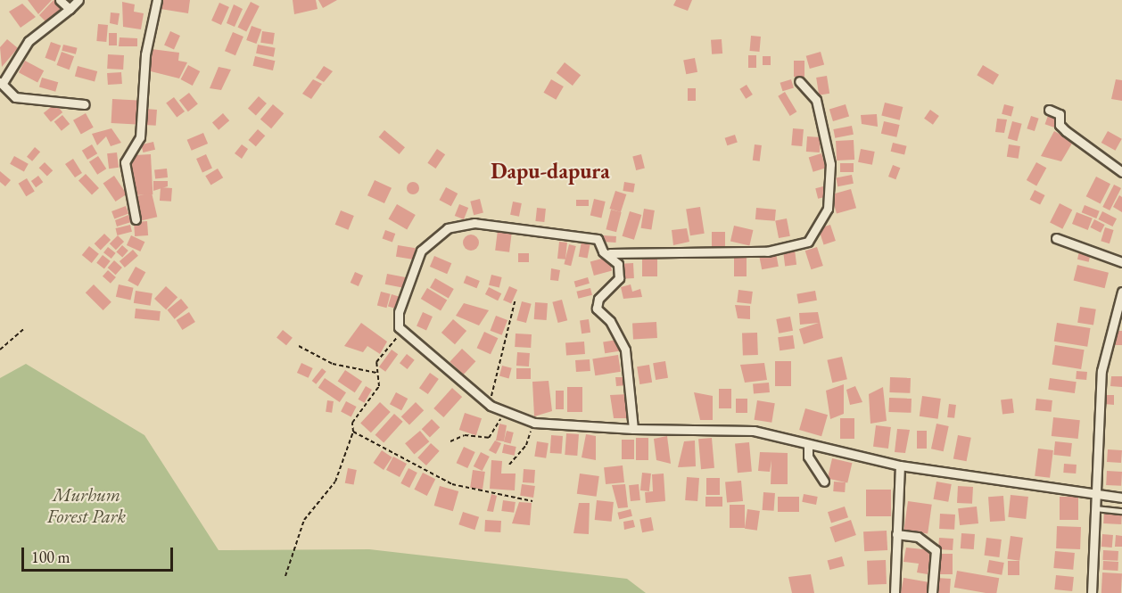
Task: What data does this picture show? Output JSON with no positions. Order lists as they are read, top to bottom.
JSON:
{
  "districts": ["Dapu-dapura"],
  "parks": ["Murhum Forest Park"],
  "scale_bar": "100 m"
}
